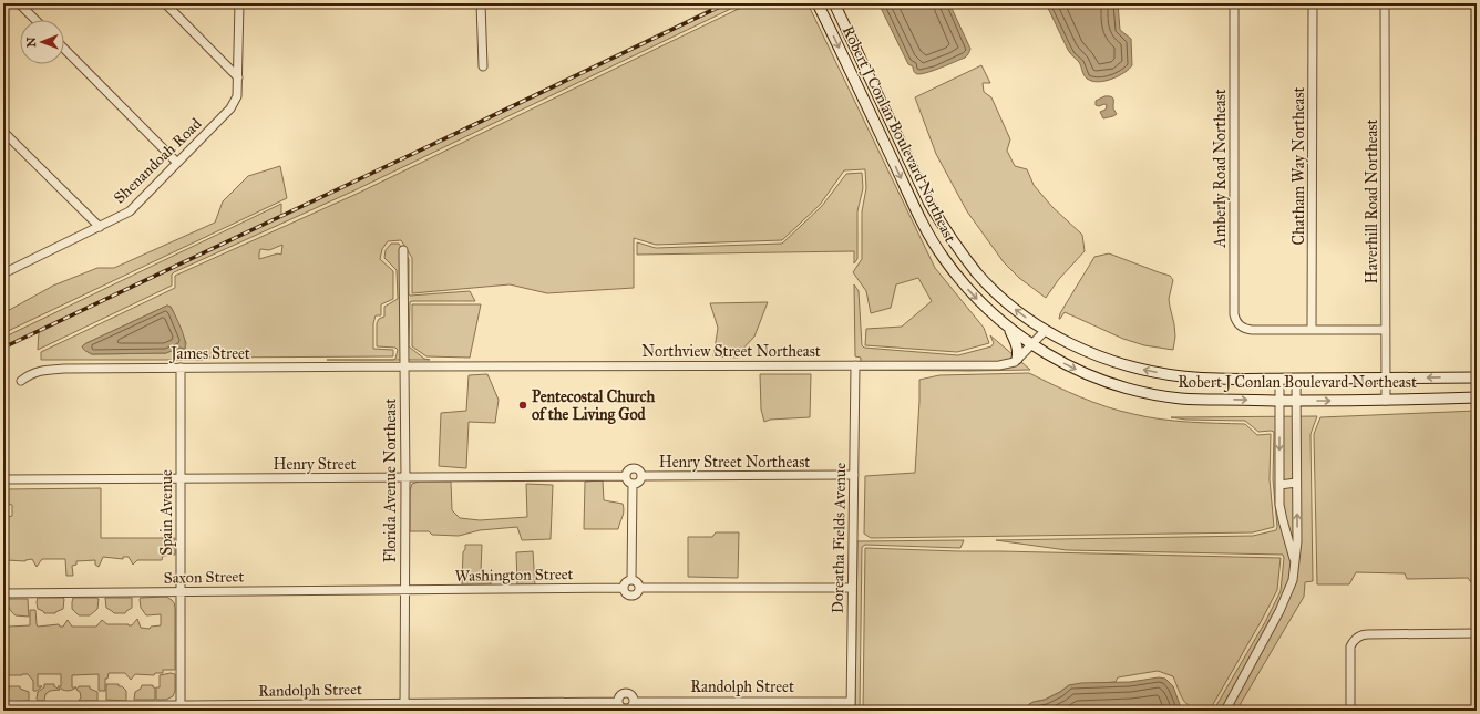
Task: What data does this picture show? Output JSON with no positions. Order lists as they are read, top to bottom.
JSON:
{
  "streets": {
    "main road": ["Robert J Conlan Boulevard Northeast"],
    "street": [
      "Shenandoah Road",
      "Chatham Way Northeast",
      "Amberly Road Northeast",
      "Haverhill Road Northeast",
      "Northview Street Northeast",
      "James Street",
      "Henry Street Northeast",
      "Henry Street",
      "Florida Avenue Northeast",
      "Spain Avenue",
      "Doreatha Fields Avenue",
      "Washington Street",
      "Saxon Street",
      "Randolph Street"
    ]
  },
  "crossings": [
    ["Robert J Conlan Boulevard Northeast", "Haverhill Road Northeast"],
    ["Robert J Conlan Boulevard Northeast", "Northview Street Northeast"],
    ["Chatham Way Northeast", "Amberly Road Northeast"],
    ["Northview Street Northeast", "James Street"],
    ["Northview Street Northeast", "Florida Avenue Northeast"],
    ["Northview Street Northeast", "Doreatha Fields Avenue"],
    ["James Street", "Florida Avenue Northeast"],
    ["James Street", "Spain Avenue"],
    ["Henry Street Northeast", "Henry Street"],
    ["Henry Street Northeast", "Doreatha Fields Avenue"],
    ["Henry Street", "Florida Avenue Northeast"],
    ["Henry Street", "Spain Avenue"],
    ["Florida Avenue Northeast", "Washington Street"],
    ["Florida Avenue Northeast", "Saxon Street"],
    ["Florida Avenue Northeast", "Randolph Street"],
    ["Spain Avenue", "Saxon Street"],
    ["Spain Avenue", "Randolph Street"],
    ["Doreatha Fields Avenue", "Randolph Street"],
    ["Washington Street", "Saxon Street"]
  ],
  "places": ["Pentecostal Church of the Living God"],
  "north": "left"
}
